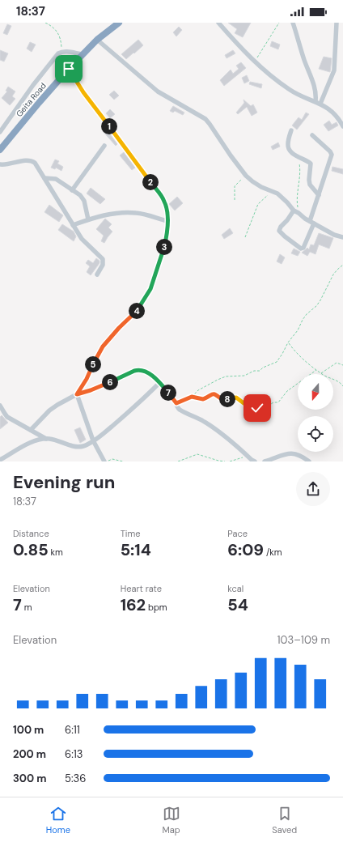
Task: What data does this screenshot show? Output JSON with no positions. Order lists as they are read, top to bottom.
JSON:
{
  "streets": {
    "highway": ["Geita Road"]
  },
  "north": "bottom",
  "page": {
    "status": "18:37",
    "pins": [
      "1",
      "2",
      "3",
      "4",
      "5",
      "6",
      "7",
      "8"
    ],
    "heading": ["Evening run", "18:37"],
    "stats": [
      ["Distance", "0.85 km"],
      ["Time", "5:14"],
      ["Pace", "6:09 /km"],
      ["Elevation", "7 m"],
      ["Heart rate", "162 bpm"],
      ["kcal", "54"]
    ],
    "chart": ["Elevation", "103–109 m"],
    "list": [
      {
        "name": "100 m",
        "note": "6:11"
      },
      {
        "name": "200 m",
        "note": "6:13"
      },
      {
        "name": "300 m",
        "note": "5:36"
      }
    ],
    "tabs": ["Home", "Map", "Saved"]
  }
}
